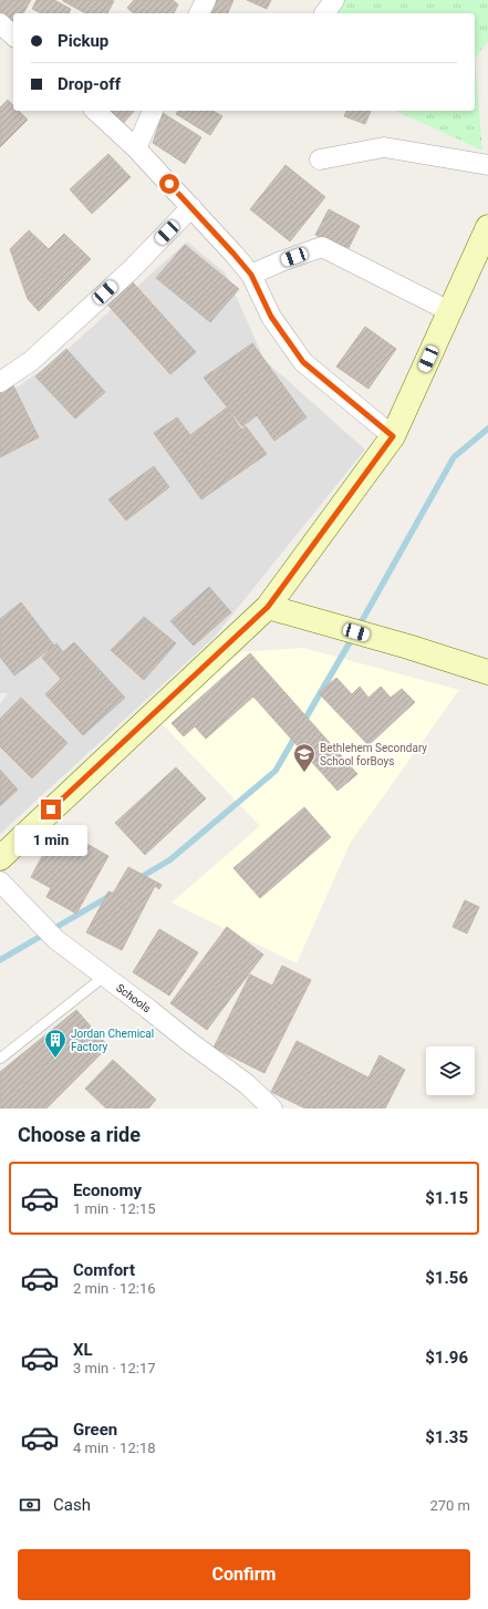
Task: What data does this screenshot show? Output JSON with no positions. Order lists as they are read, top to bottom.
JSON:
{
  "streets": {
    "street": ["Schools"]
  },
  "places": {
    "school or university": ["Bethlehem Secondary School forBoys"],
    "building": ["Jordan Chemical Factory"]
  },
  "page": {
    "banner": ["Pickup", "Drop-off"],
    "bubble": "1 min",
    "heading": "Choose a ride",
    "list": [
      {
        "name": "Economy",
        "note": "1 min · 12:15",
        "value": "$1.15"
      },
      {
        "name": "Comfort",
        "note": "2 min · 12:16",
        "value": "$1.56"
      },
      {
        "name": "XL",
        "note": "3 min · 12:17",
        "value": "$1.96"
      },
      {
        "name": "Green",
        "note": "4 min · 12:18",
        "value": "$1.35"
      }
    ],
    "pay": ["Cash", "270 m"],
    "buttons": "Confirm"
  }
}
